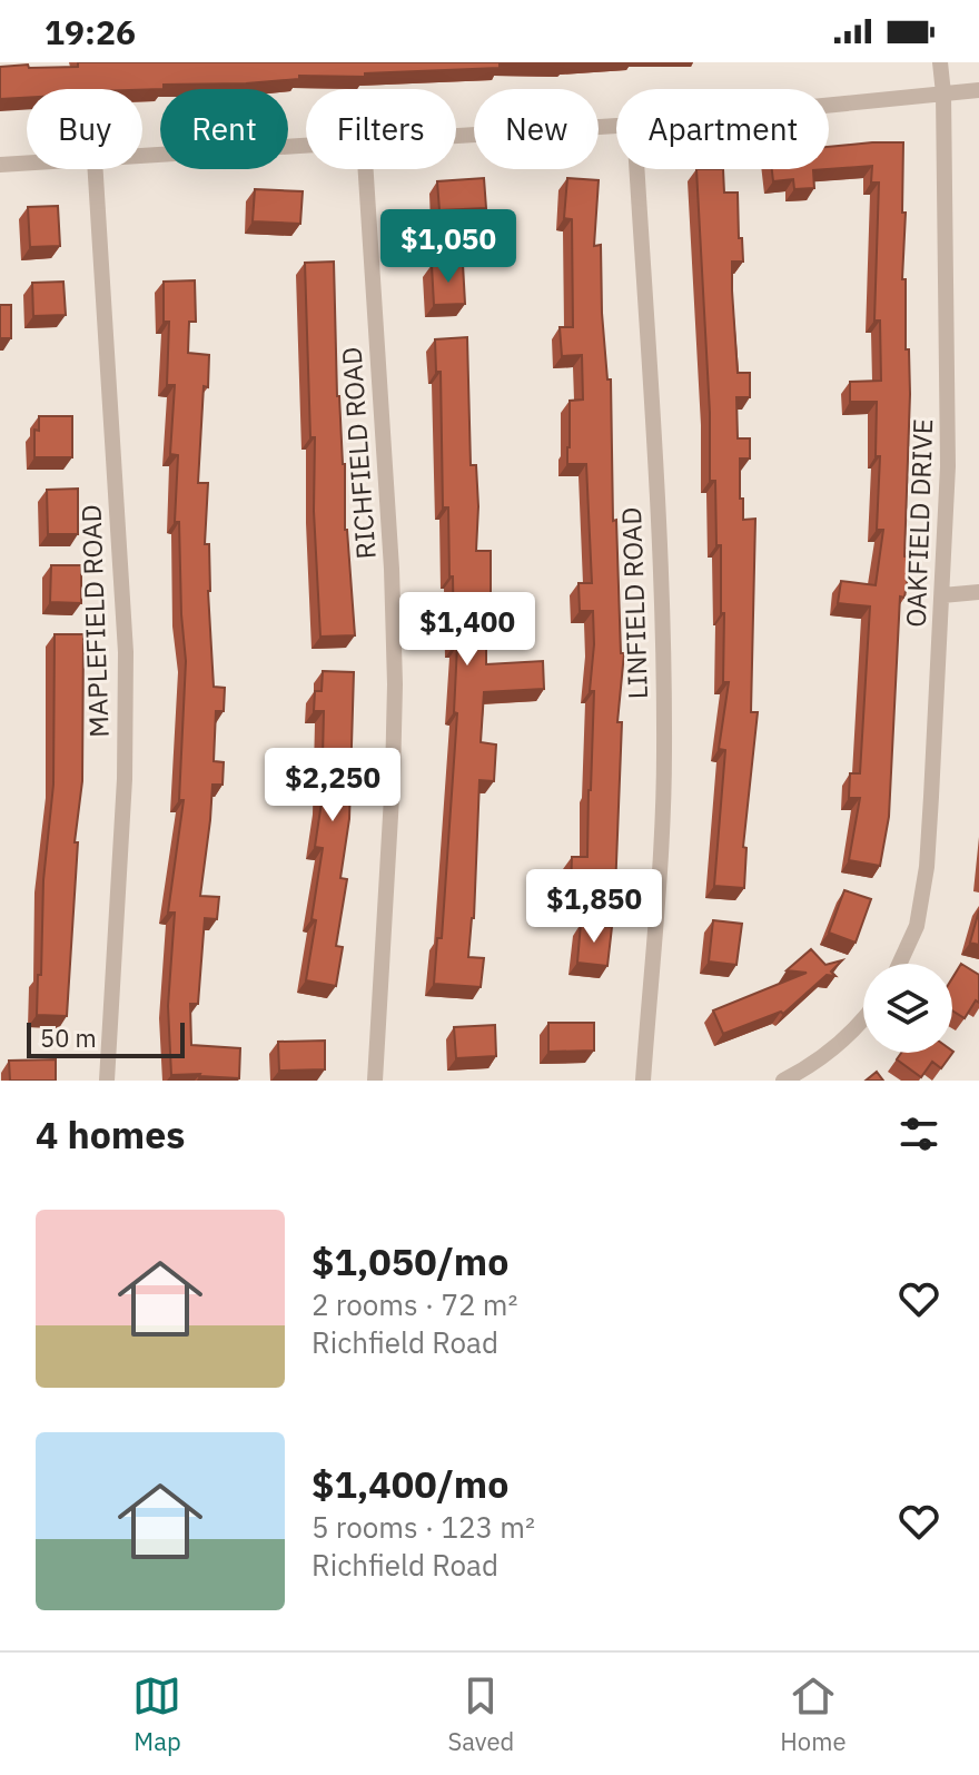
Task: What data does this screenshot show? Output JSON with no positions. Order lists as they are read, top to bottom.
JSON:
{
  "streets": {
    "street": [
      "RICHFIELD ROAD",
      "OAKFIELD DRIVE",
      "LINFIELD ROAD",
      "MAPLEFIELD ROAD"
    ]
  },
  "scale_bar": "50 m",
  "page": {
    "status": "19:26",
    "chip": [
      "Buy",
      "Rent",
      "Filters",
      "New",
      "Apartment"
    ],
    "price": [
      "$1,050",
      "$1,400",
      "$2,250",
      "$1,850"
    ],
    "scale": "50 m",
    "heading": "4 homes",
    "list": [
      {
        "name": "$1,050/mo",
        "note": "2 rooms · 72 m² · Richfield Road"
      },
      {
        "name": "$1,400/mo",
        "note": "5 rooms · 123 m² · Richfield Road"
      }
    ],
    "tabs": ["Map", "Saved", "Home"]
  }
}
